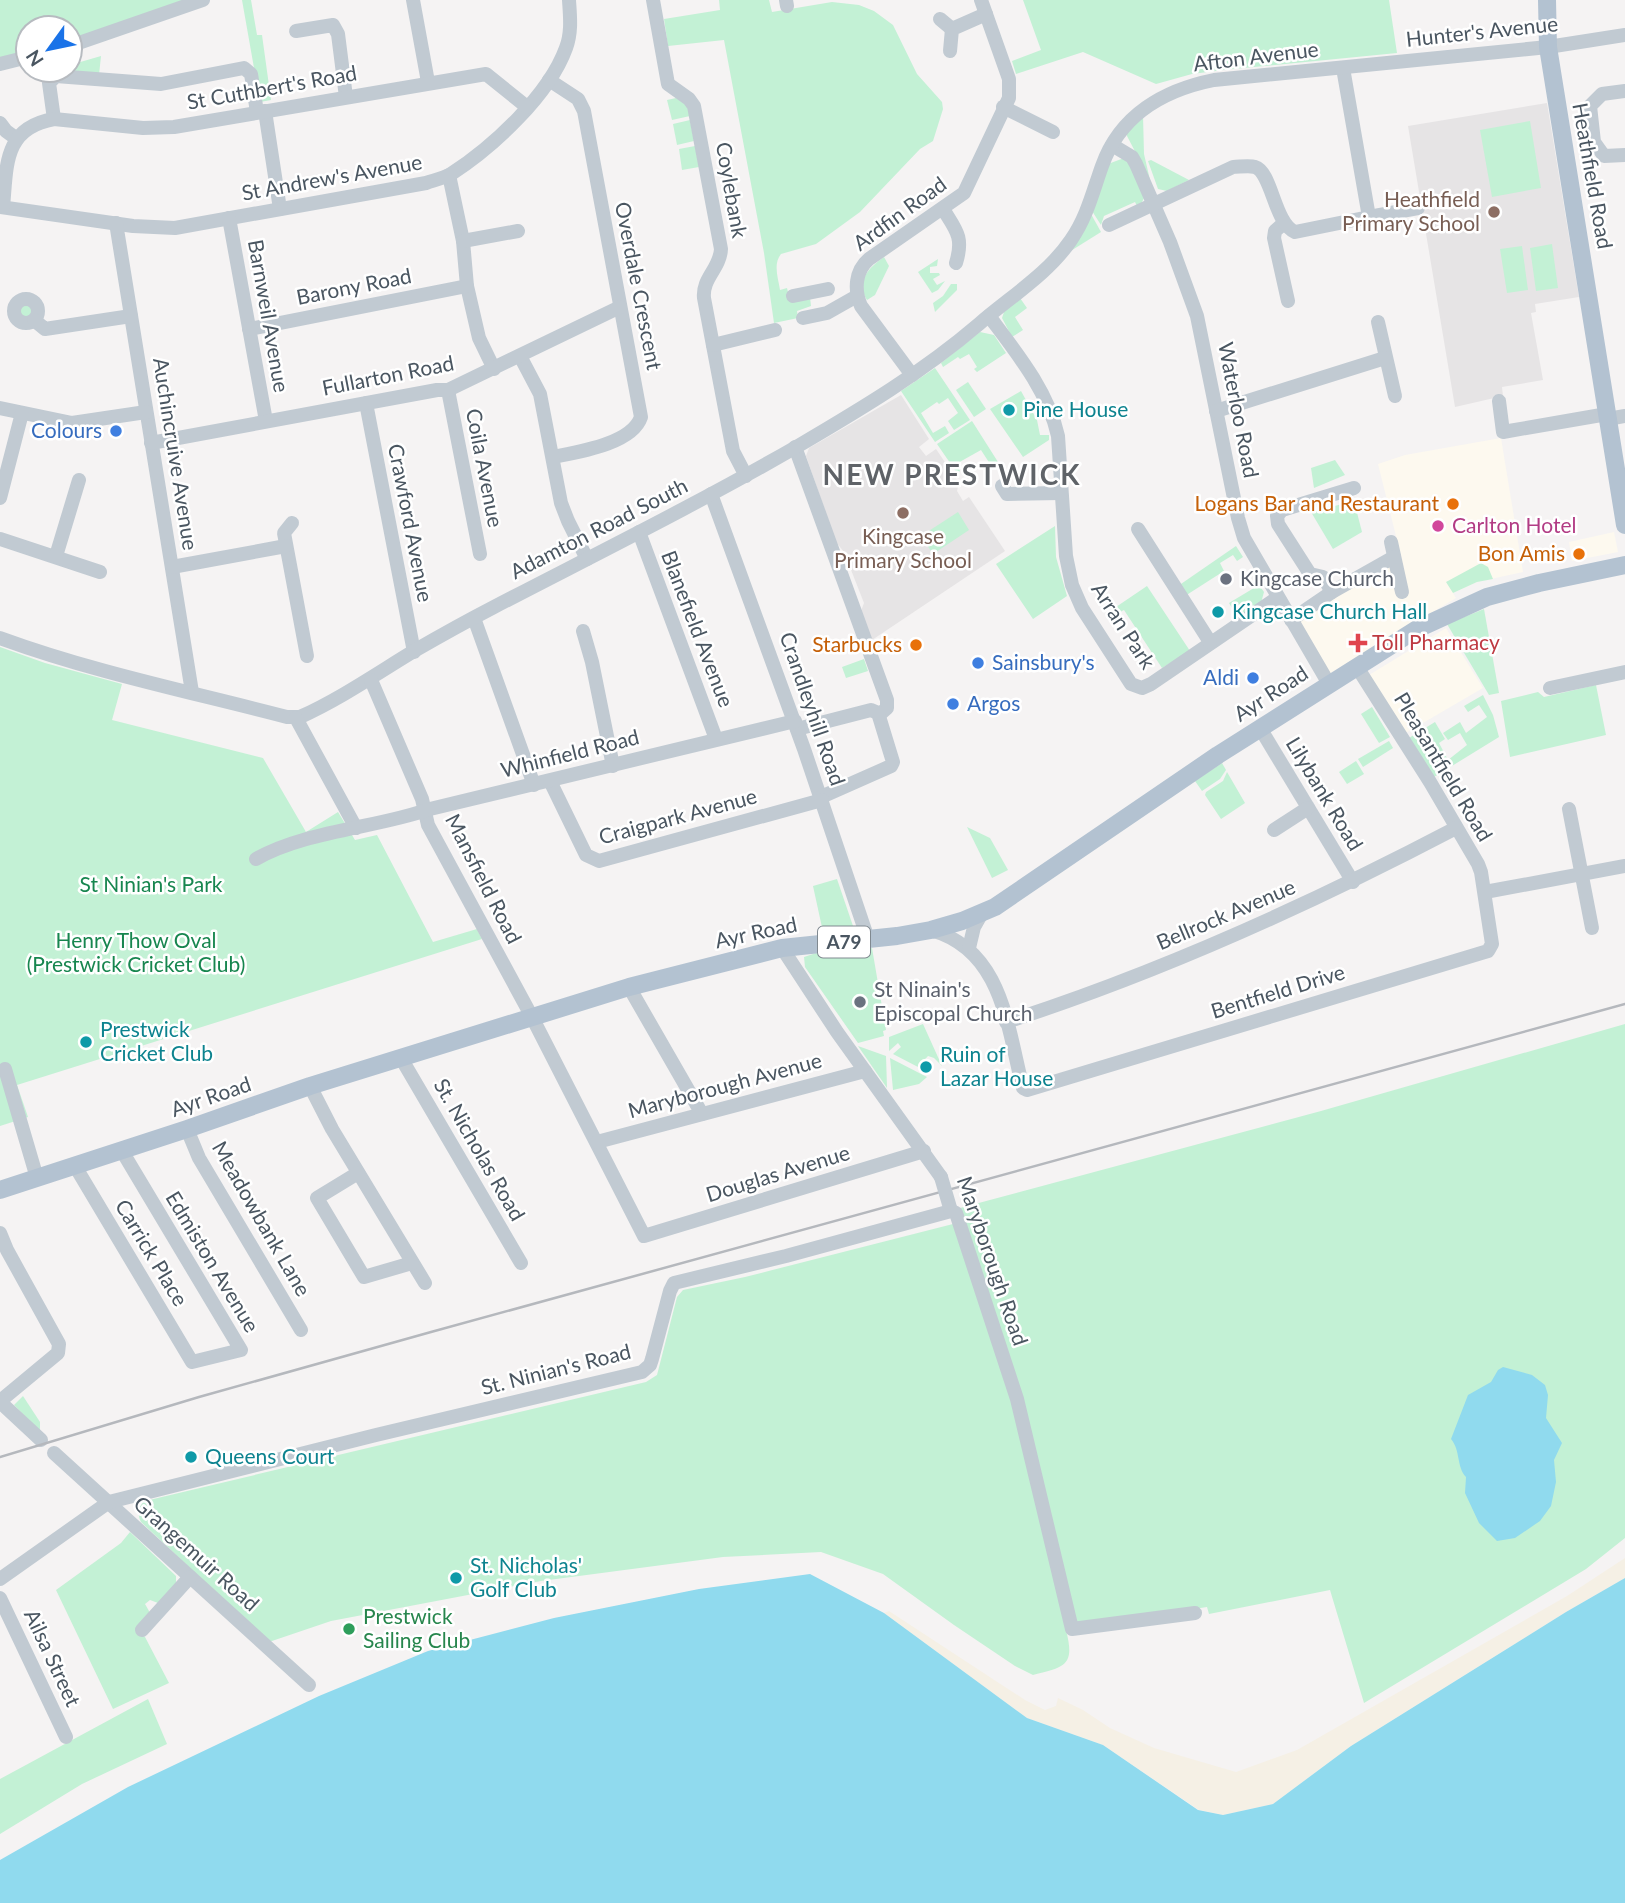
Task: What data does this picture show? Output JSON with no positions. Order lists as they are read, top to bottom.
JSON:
{
  "streets": {
    "main road": ["Heathfield Road", "Ayr Road", "A79"],
    "street": [
      "Hunter's Avenue",
      "Afton Avenue",
      "St Cuthbert's Road",
      "St Andrew's Avenue",
      "Coylebank",
      "Ardfin Road",
      "Overdale Crescent",
      "Barony Road",
      "Barnweil Avenue",
      "Fullarton Road",
      "Waterloo Road",
      "Auchincruive Avenue",
      "Coila Avenue",
      "Crawford Avenue",
      "Adamton Road South",
      "Arran Park",
      "Blanefield Avenue",
      "Crandleyhill Road",
      "Whinfield Road",
      "Pleasantfield Road",
      "Lilybank Road",
      "Craigpark Avenue",
      "Mansfield Road",
      "Bellrock Avenue",
      "Bentfield Drive",
      "Maryborough Avenue",
      "St. Nicholas Road",
      "Douglas Avenue",
      "Meadowbank Lane",
      "Carrick Place",
      "Maryborough Road",
      "Edmiston Avenue",
      "St. Ninian's Road",
      "Grangemuir Road",
      "Ailsa Street"
    ]
  },
  "crossings": [
    ["Hunter's Avenue", "Afton Avenue"],
    ["Hunter's Avenue", "Heathfield Road"],
    ["Afton Avenue", "Waterloo Road"],
    ["Afton Avenue", "Adamton Road South"],
    ["St Cuthbert's Road", "St Andrew's Avenue"],
    ["St Andrew's Avenue", "Overdale Crescent"],
    ["St Andrew's Avenue", "Barnweil Avenue"],
    ["St Andrew's Avenue", "Auchincruive Avenue"],
    ["Coylebank", "Adamton Road South"],
    ["Overdale Crescent", "Fullarton Road"],
    ["Barony Road", "Barnweil Avenue"],
    ["Barnweil Avenue", "Fullarton Road"],
    ["Fullarton Road", "Auchincruive Avenue"],
    ["Fullarton Road", "Coila Avenue"],
    ["Fullarton Road", "Crawford Avenue"],
    ["Waterloo Road", "Adamton Road South"],
    ["Waterloo Road", "Arran Park"],
    ["Waterloo Road", "Ayr Road"],
    ["Crawford Avenue", "Adamton Road South"],
    ["Adamton Road South", "Arran Park"],
    ["Adamton Road South", "Blanefield Avenue"],
    ["Adamton Road South", "Crandleyhill Road"],
    ["Adamton Road South", "Mansfield Road"],
    ["Blanefield Avenue", "Whinfield Road"],
    ["Ayr Road", "Crandleyhill Road"],
    ["Ayr Road", "Pleasantfield Road"],
    ["Ayr Road", "Lilybank Road"],
    ["Ayr Road", "Mansfield Road"],
    ["Ayr Road", "St. Nicholas Road"],
    ["Ayr Road", "Meadowbank Lane"],
    ["Ayr Road", "Carrick Place"],
    ["Ayr Road", "Maryborough Road"],
    ["Ayr Road", "Edmiston Avenue"],
    ["Crandleyhill Road", "Whinfield Road"],
    ["Crandleyhill Road", "Craigpark Avenue"],
    ["Whinfield Road", "Craigpark Avenue"],
    ["Whinfield Road", "Mansfield Road"],
    ["Pleasantfield Road", "Bellrock Avenue"],
    ["Pleasantfield Road", "Bentfield Drive"],
    ["Lilybank Road", "Bellrock Avenue"],
    ["Mansfield Road", "Maryborough Avenue"],
    ["Mansfield Road", "Douglas Avenue"],
    ["Bellrock Avenue", "Bentfield Drive"],
    ["Maryborough Avenue", "Maryborough Road"],
    ["Douglas Avenue", "Maryborough Road"],
    ["Carrick Place", "Edmiston Avenue"],
    ["Maryborough Road", "St. Ninian's Road"],
    ["St. Ninian's Road", "Grangemuir Road"]
  ],
  "districts": ["NEW PRESTWICK"],
  "parks": ["St Ninian's Park", "Henry Thow Oval (Prestwick Cricket Club)"],
  "places": {
    "other": [
      "Heathfield Primary School",
      "Pine House",
      "Colours",
      "Logans Bar and Restaurant",
      "Kingcase Primary School",
      "Carlton Hotel",
      "Bon Amis",
      "Kingcase Church",
      "Kingcase Church Hall",
      "Starbucks",
      "Sainsbury's",
      "Aldi",
      "Argos",
      "St Ninain's Episcopal Church",
      "Prestwick Cricket Club",
      "Ruin of Lazar House",
      "Queens Court",
      "St. Nicholas' Golf Club",
      "Prestwick Sailing Club"
    ],
    "health": ["Toll Pharmacy"]
  },
  "north": "bottom left"
}
